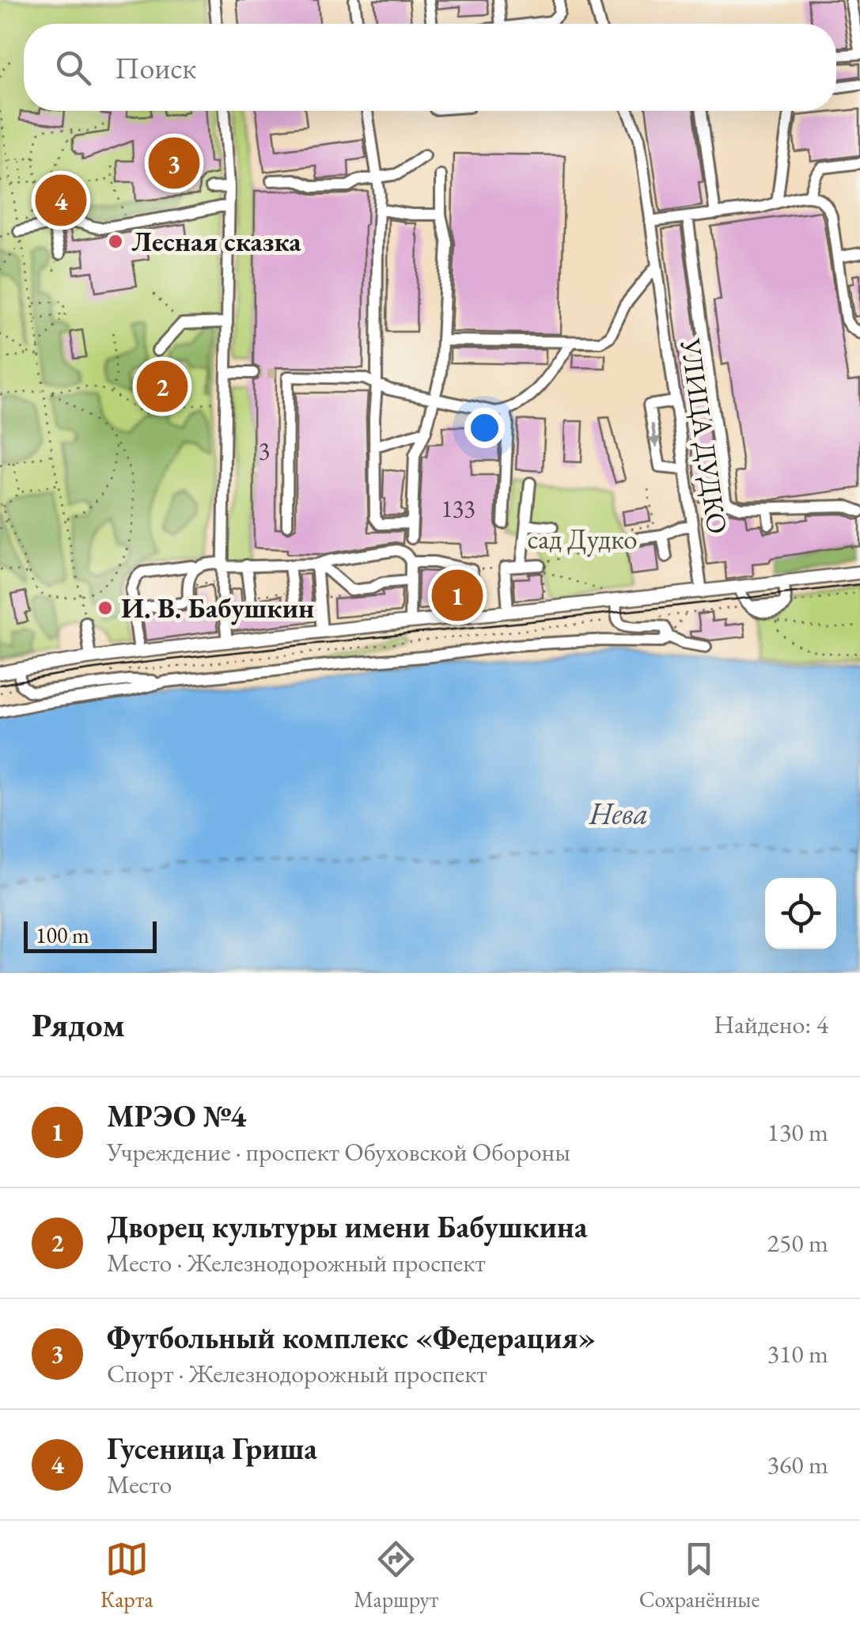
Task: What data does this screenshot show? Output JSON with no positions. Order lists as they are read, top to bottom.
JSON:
{
  "streets": {
    "street": ["УЛИЦА ДУДКО"]
  },
  "water": ["Нева"],
  "parks": ["сад Дудко"],
  "places": ["Лесная сказка", "И. В. Бабушкин"],
  "house_numbers": ["3", "133"],
  "scale_bar": "100 m",
  "page": {
    "search": "Поиск",
    "pins": [
      "3",
      "4",
      "2",
      "1"
    ],
    "scale": "100 m",
    "heading": ["Рядом", "Найдено: 4"],
    "list": [
      {
        "mark": "1",
        "name": "МРЭО №4",
        "note": "Учреждение · проспект Обуховской Обороны",
        "value": "130 m"
      },
      {
        "mark": "2",
        "name": "Дворец культуры имени Бабушкина",
        "note": "Место · Железнодорожный проспект",
        "value": "250 m"
      },
      {
        "mark": "3",
        "name": "Футбольный комплекс «Федерация»",
        "note": "Спорт · Железнодорожный проспект",
        "value": "310 m"
      },
      {
        "mark": "4",
        "name": "Гусеница Гриша",
        "note": "Место",
        "value": "360 m"
      }
    ],
    "nav": ["Карта", "Маршрут", "Сохранённые"]
  }
}
